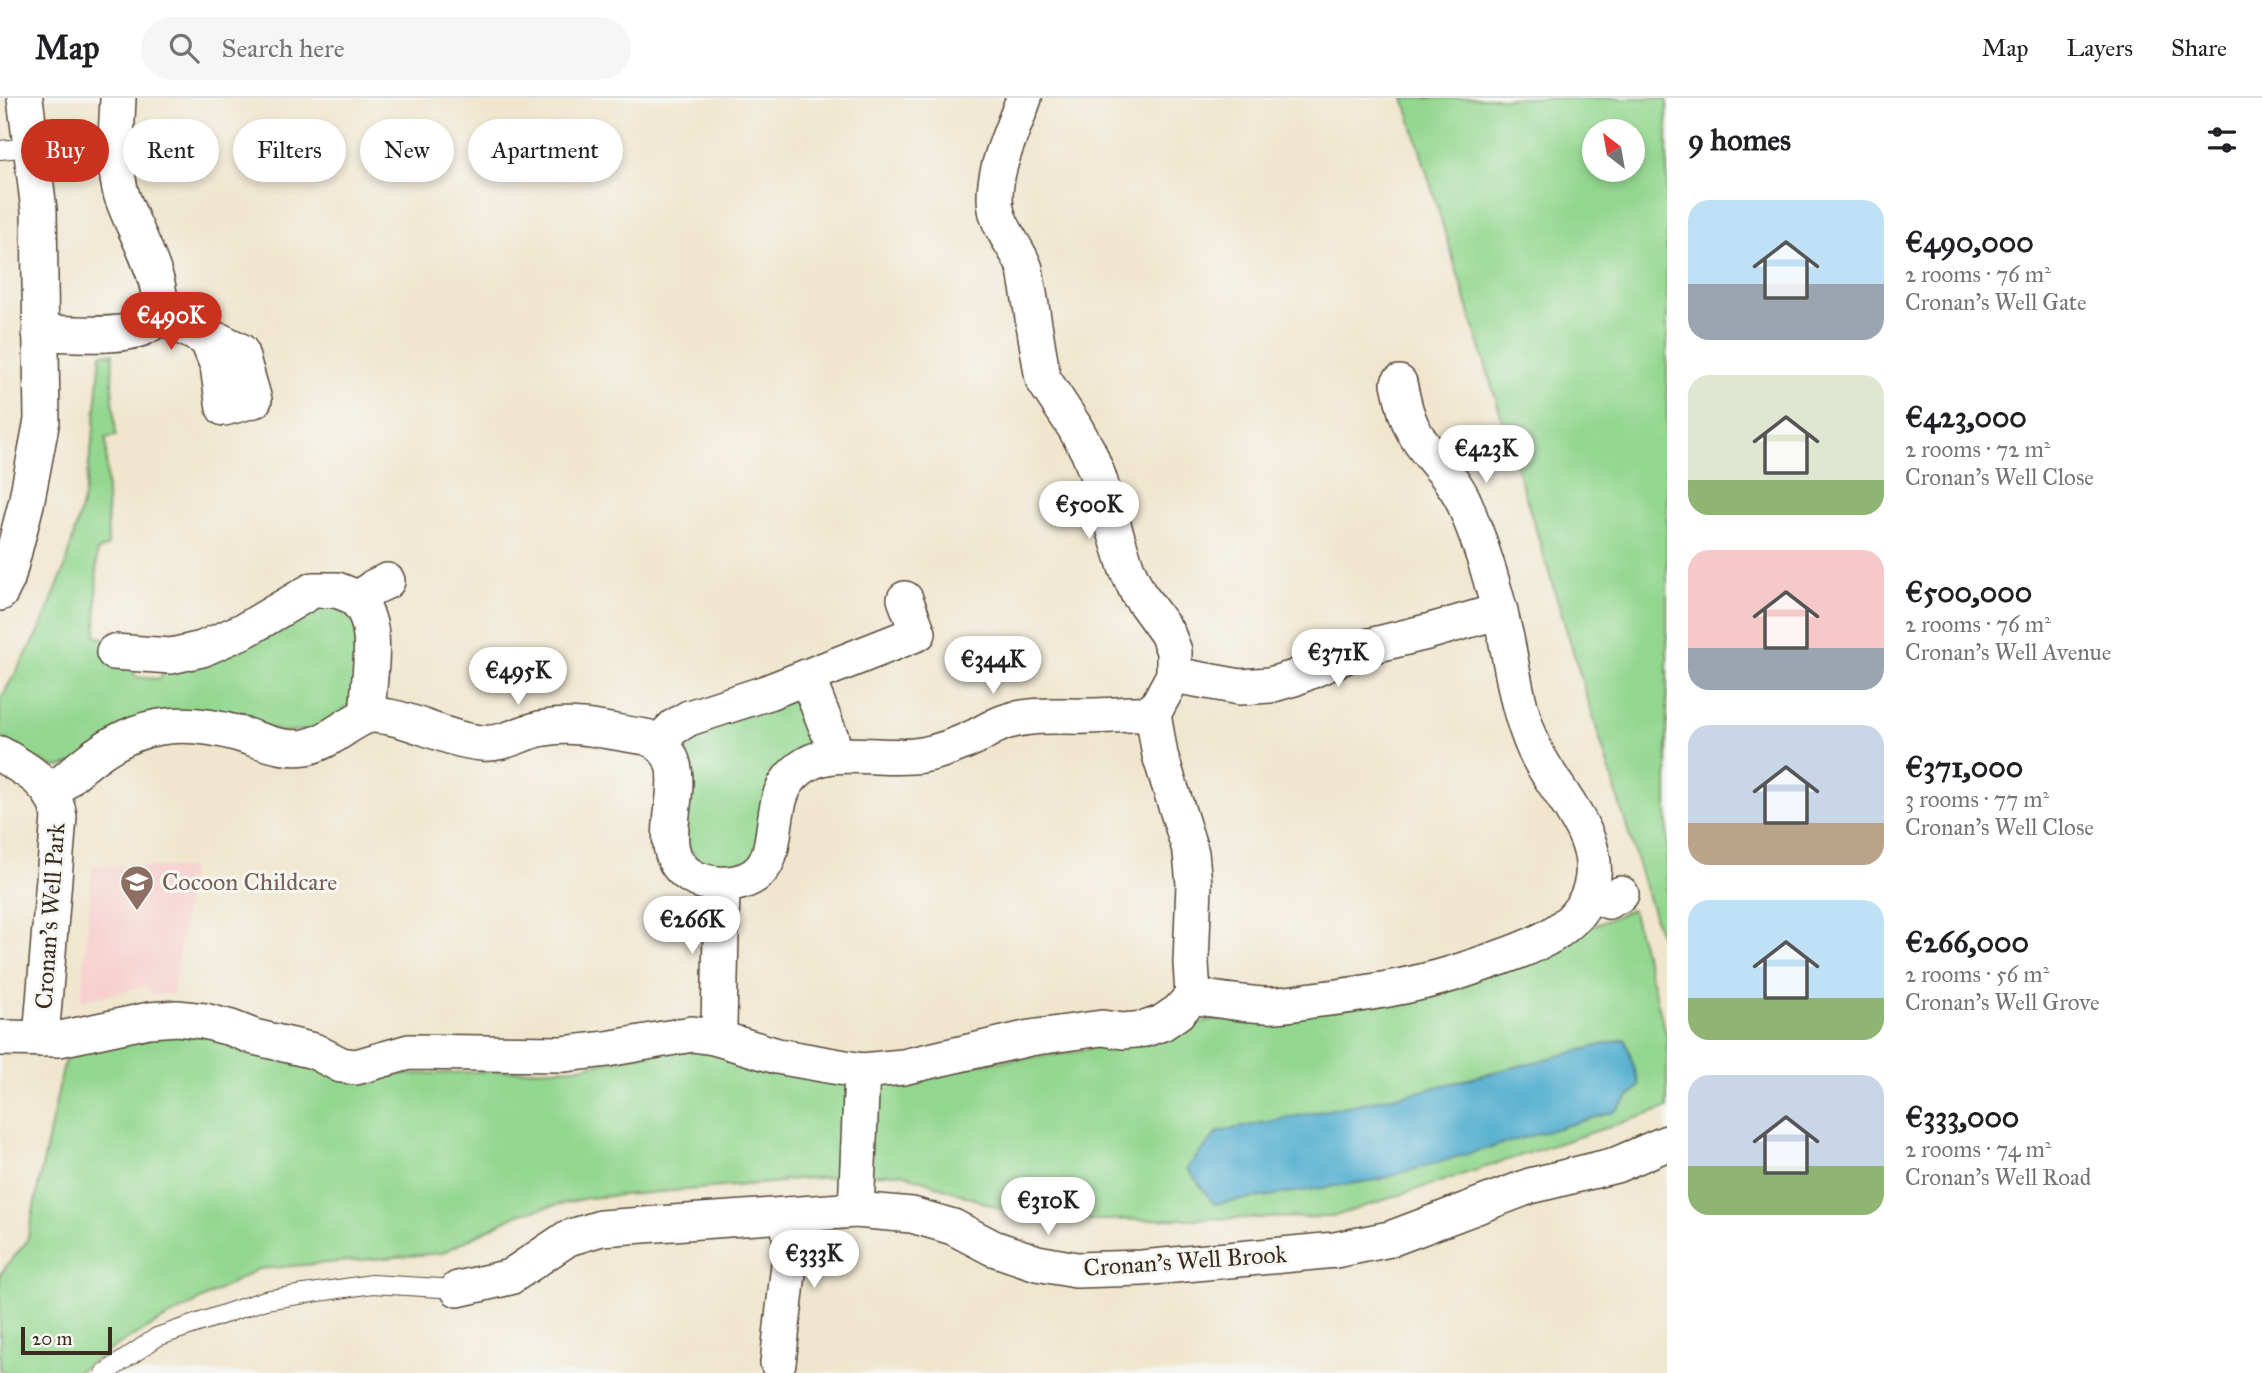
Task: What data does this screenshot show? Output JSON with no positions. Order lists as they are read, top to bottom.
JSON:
{
  "streets": {
    "street": ["Cronan's Well Park", "Cronan's Well Brook"]
  },
  "places": {
    "school or university": ["Cocoon Childcare"]
  },
  "scale_bar": "20 m",
  "north": "top left",
  "page": {
    "header": "Map",
    "search": "Search here",
    "nav": ["Map", "Layers", "Share"],
    "heading": "9 homes",
    "chip": [
      "Buy",
      "Rent",
      "Filters",
      "New",
      "Apartment"
    ],
    "list": [
      {
        "name": "€490,000",
        "note": "2 rooms · 76 m² · Cronan's Well Gate"
      },
      {
        "name": "€423,000",
        "note": "2 rooms · 72 m² · Cronan's Well Close"
      },
      {
        "name": "€500,000",
        "note": "2 rooms · 76 m² · Cronan's Well Avenue"
      },
      {
        "name": "€371,000",
        "note": "3 rooms · 77 m² · Cronan's Well Close"
      },
      {
        "name": "€266,000",
        "note": "2 rooms · 56 m² · Cronan's Well Grove"
      },
      {
        "name": "€333,000",
        "note": "2 rooms · 74 m² · Cronan's Well Road"
      }
    ],
    "price": [
      "€490K",
      "€423K",
      "€500K",
      "€371K",
      "€344K",
      "€495K",
      "€266K",
      "€310K",
      "€333K"
    ],
    "scale": "20 m"
  }
}
